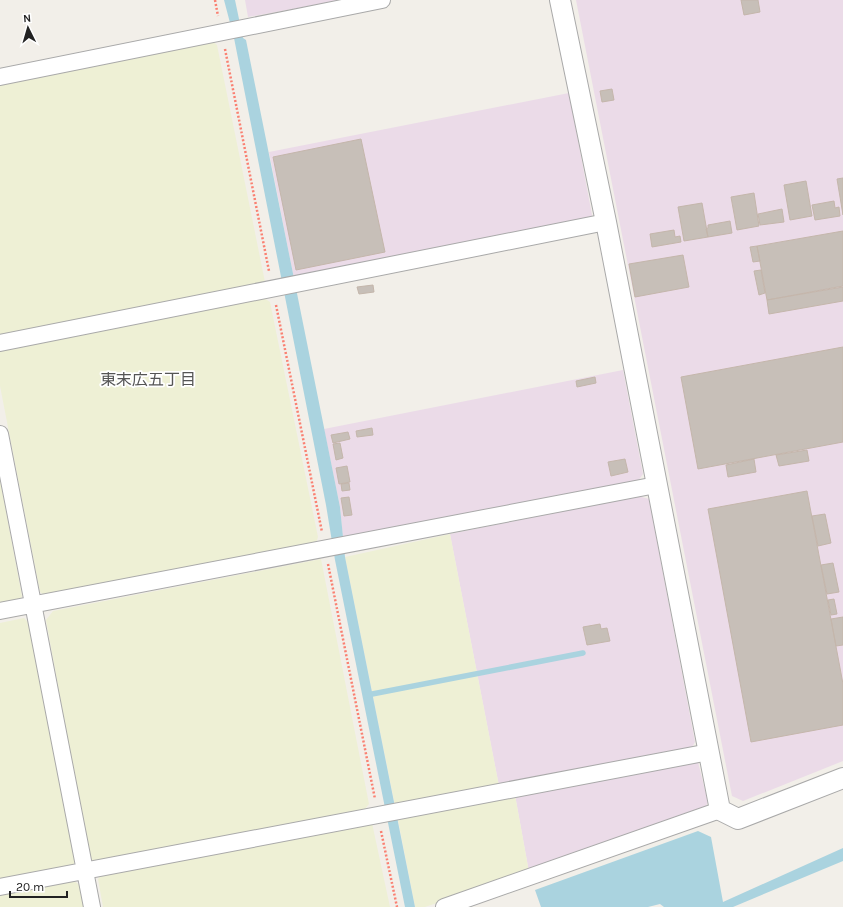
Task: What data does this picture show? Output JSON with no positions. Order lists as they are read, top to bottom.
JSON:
{
  "districts": ["東末広五丁目"],
  "scale_bar": "20 m",
  "north": "top"
}
